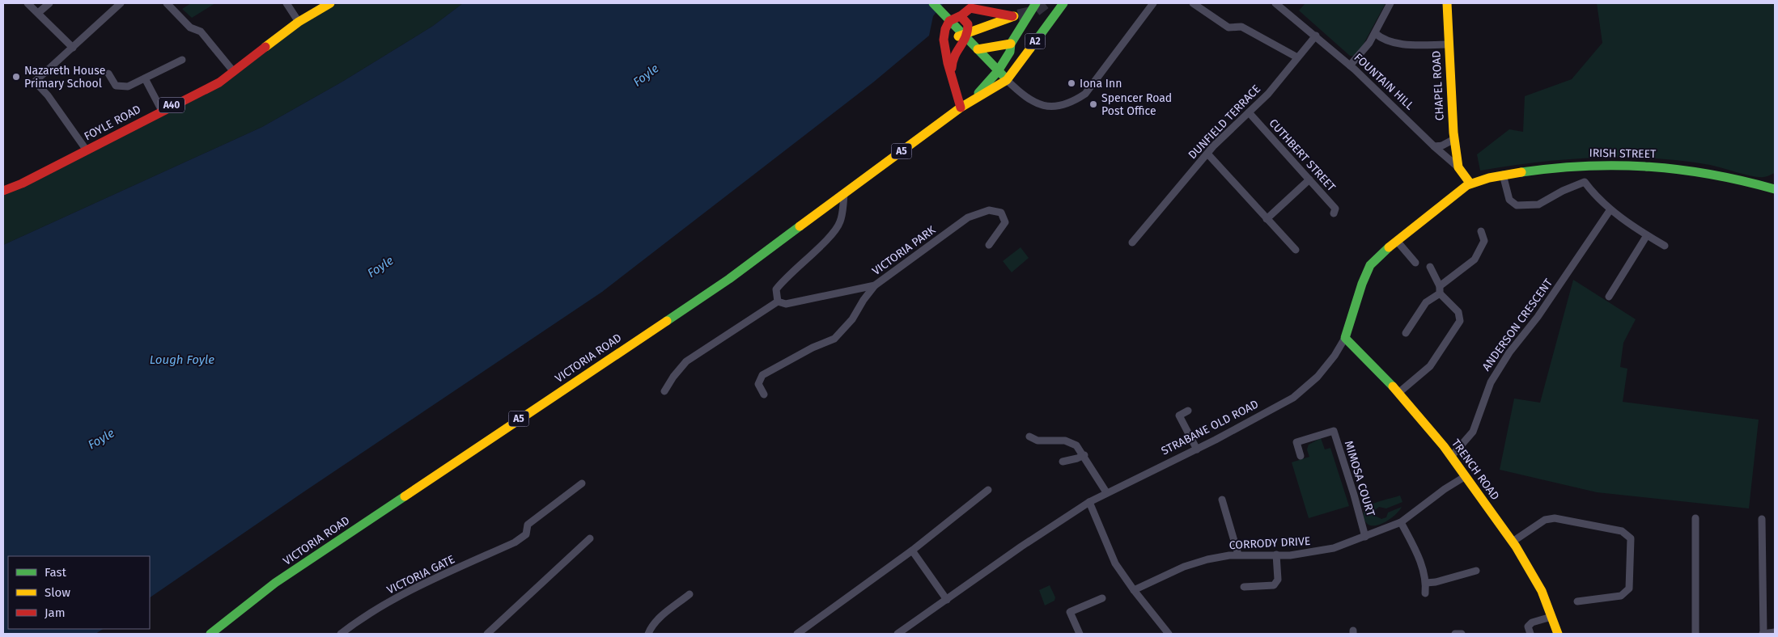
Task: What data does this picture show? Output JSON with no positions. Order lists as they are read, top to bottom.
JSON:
{
  "streets": {
    "main road": [
      "A2",
      "FOUNTAIN HILL",
      "CHAPEL ROAD",
      "A40",
      "FOYLE ROAD",
      "A5",
      "IRISH STREET",
      "VICTORIA ROAD",
      "STRABANE OLD ROAD",
      "TRENCH ROAD"
    ],
    "street": [
      "DUNFIELD TERRACE",
      "CUTHBERT STREET",
      "VICTORIA PARK",
      "ANDERSON CRESCENT",
      "MIMOSA COURT",
      "CORRODY DRIVE",
      "VICTORIA GATE"
    ]
  },
  "crossings": [
    ["A2", "VICTORIA ROAD"],
    ["FOUNTAIN HILL", "CHAPEL ROAD"],
    ["FOUNTAIN HILL", "DUNFIELD TERRACE"],
    ["FOUNTAIN HILL", "IRISH STREET"],
    ["FOUNTAIN HILL", "STRABANE OLD ROAD"],
    ["DUNFIELD TERRACE", "CUTHBERT STREET"],
    ["IRISH STREET", "STRABANE OLD ROAD"],
    ["ANDERSON CRESCENT", "TRENCH ROAD"],
    ["STRABANE OLD ROAD", "TRENCH ROAD"],
    ["TRENCH ROAD", "CORRODY DRIVE"],
    ["MIMOSA COURT", "CORRODY DRIVE"]
  ],
  "water": ["Foyle", "Lough Foyle"],
  "places": ["Nazareth House Primary School", "Iona Inn", "Spencer Road Post Office"],
  "legend": ["Fast", "Slow", "Jam"]
}
